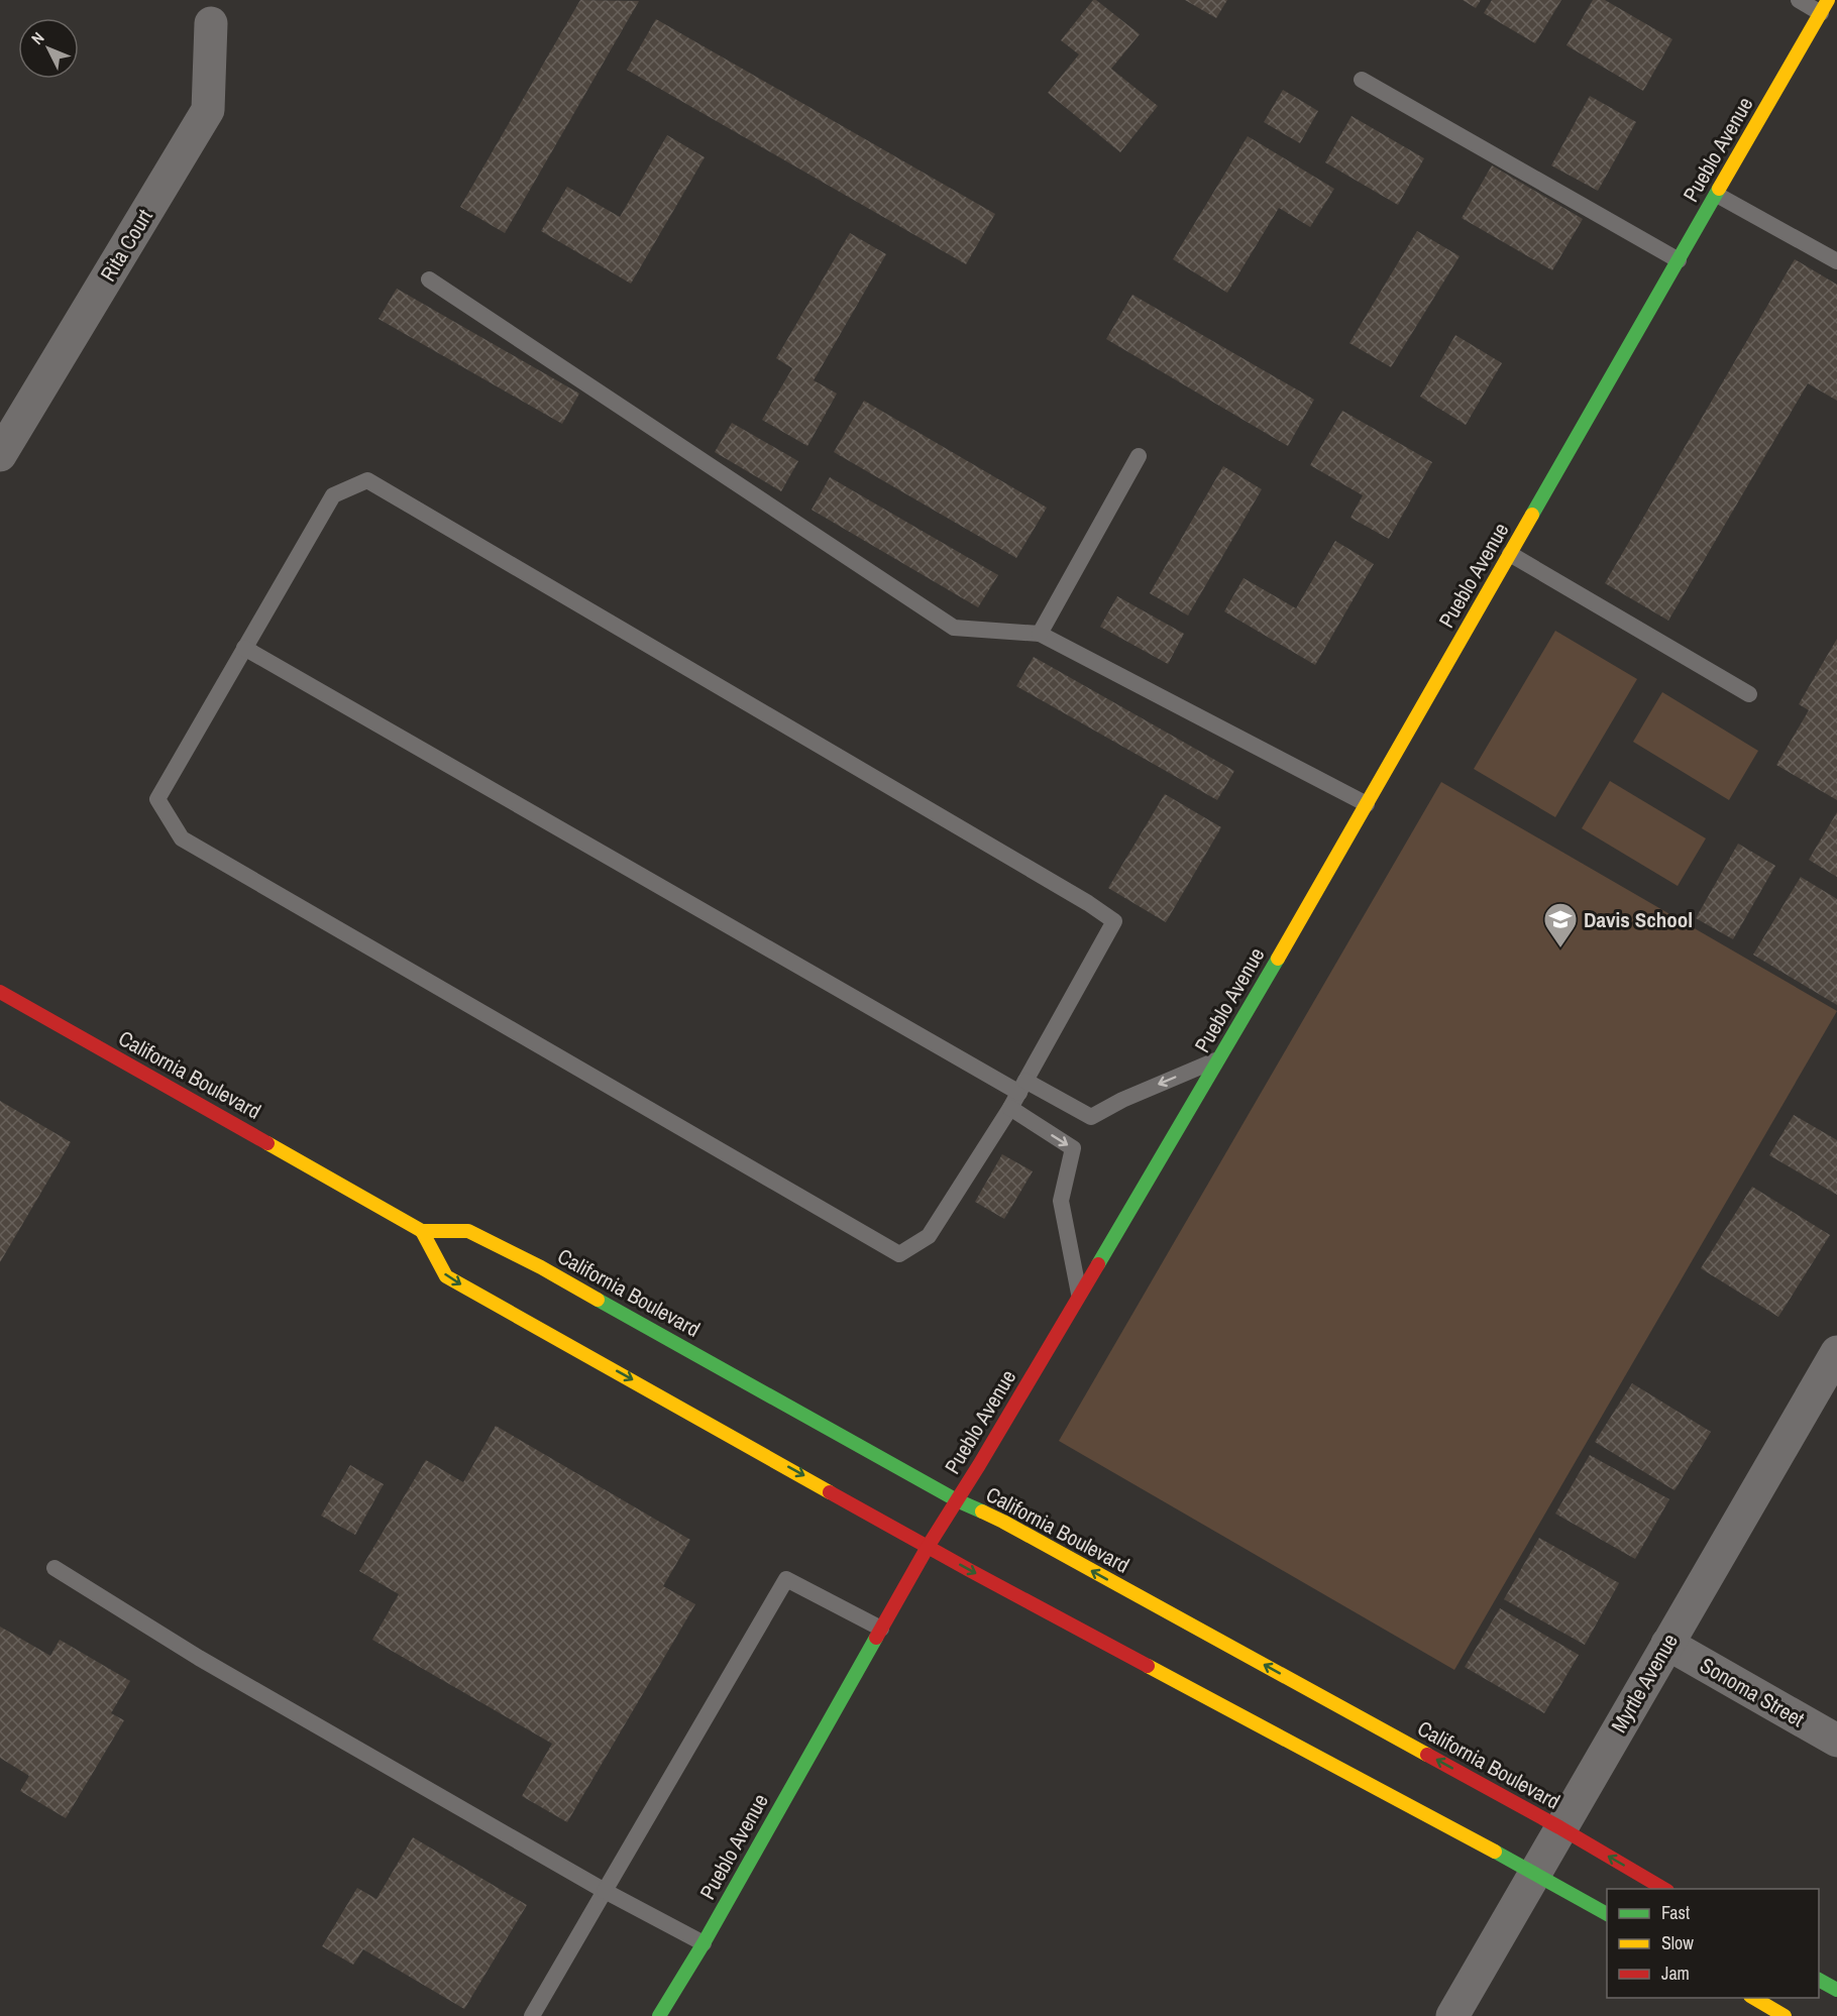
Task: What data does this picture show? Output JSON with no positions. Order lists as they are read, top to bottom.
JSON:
{
  "streets": {
    "street": [
      "Pueblo Avenue",
      "Rita Court",
      "California Boulevard",
      "Myrtle Avenue",
      "Sonoma Street"
    ]
  },
  "crossings": [
    ["Pueblo Avenue", "California Boulevard"],
    ["California Boulevard", "Myrtle Avenue"],
    ["Myrtle Avenue", "Sonoma Street"]
  ],
  "places": {
    "school or university": ["Davis School"]
  },
  "legend": ["Fast", "Slow", "Jam"],
  "north": "top left"
}
